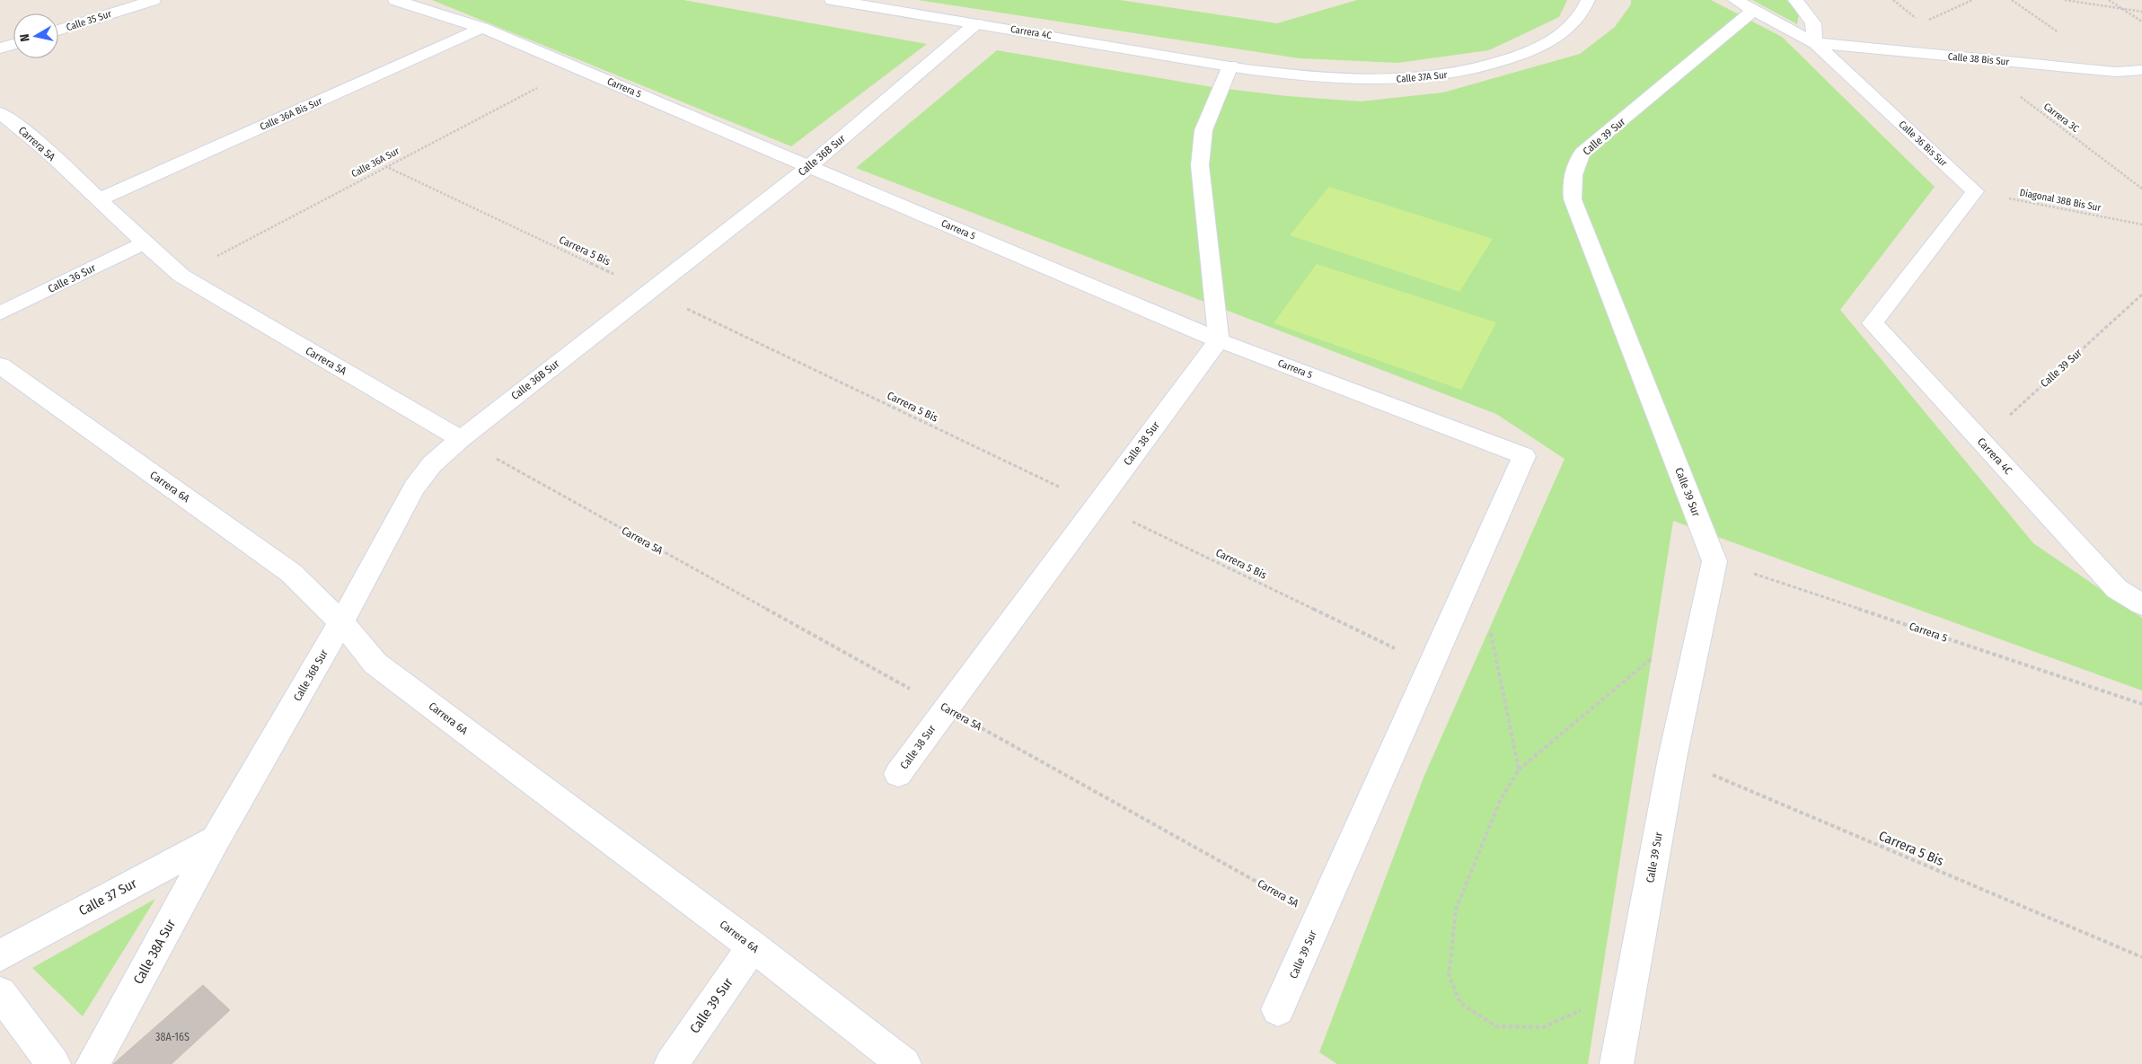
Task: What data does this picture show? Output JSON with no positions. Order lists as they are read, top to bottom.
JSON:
{
  "streets": {
    "street": [
      "Calle 35 Sur",
      "Carrera 4C",
      "Calle 38 Bis Sur",
      "Calle 37A Sur",
      "Carrera 5",
      "Calle 36A Bis Sur",
      "Calle 39 Sur",
      "Carrera 5A",
      "Calle 36 Bis Sur",
      "Calle 36B Sur",
      "Calle 36 Sur",
      "Calle 38 Sur",
      "Carrera 6A",
      "Calle 37 Sur",
      "Calle 38A Sur"
    ],
    "path": [
      "Carrera 3C",
      "Calle 36A Sur",
      "Diagonal 38B Bis Sur",
      "Carrera 5 Bis"
    ]
  },
  "crossings": [
    ["Carrera 4C", "Calle 37A Sur"],
    ["Carrera 4C", "Calle 39 Sur"],
    ["Carrera 4C", "Calle 36 Bis Sur"],
    ["Carrera 4C", "Calle 36B Sur"],
    ["Carrera 4C", "Diagonal 38B Bis Sur"],
    ["Calle 38 Bis Sur", "Carrera 3C"],
    ["Calle 38 Bis Sur", "Calle 36 Bis Sur"],
    ["Carrera 5", "Calle 36A Bis Sur"],
    ["Carrera 5", "Calle 39 Sur"],
    ["Carrera 5", "Calle 36B Sur"],
    ["Carrera 5", "Calle 36A Sur"],
    ["Carrera 5", "Calle 38 Sur"],
    ["Calle 36A Bis Sur", "Carrera 5A"],
    ["Calle 39 Sur", "Carrera 5A"],
    ["Calle 39 Sur", "Calle 36 Bis Sur"],
    ["Calle 39 Sur", "Carrera 5 Bis"],
    ["Calle 39 Sur", "Carrera 6A"],
    ["Carrera 5A", "Calle 36B Sur"],
    ["Carrera 5A", "Calle 36A Sur"],
    ["Carrera 5A", "Calle 36 Sur"],
    ["Carrera 5A", "Calle 38 Sur"],
    ["Calle 36 Bis Sur", "Diagonal 38B Bis Sur"],
    ["Calle 36B Sur", "Carrera 5 Bis"],
    ["Calle 36B Sur", "Carrera 6A"],
    ["Calle 36B Sur", "Calle 37 Sur"],
    ["Calle 36B Sur", "Calle 38A Sur"],
    ["Calle 36A Sur", "Carrera 5 Bis"],
    ["Carrera 5 Bis", "Calle 38 Sur"],
    ["Calle 37 Sur", "Calle 38A Sur"]
  ],
  "house_numbers": ["38A-16S"],
  "north": "left"
}
